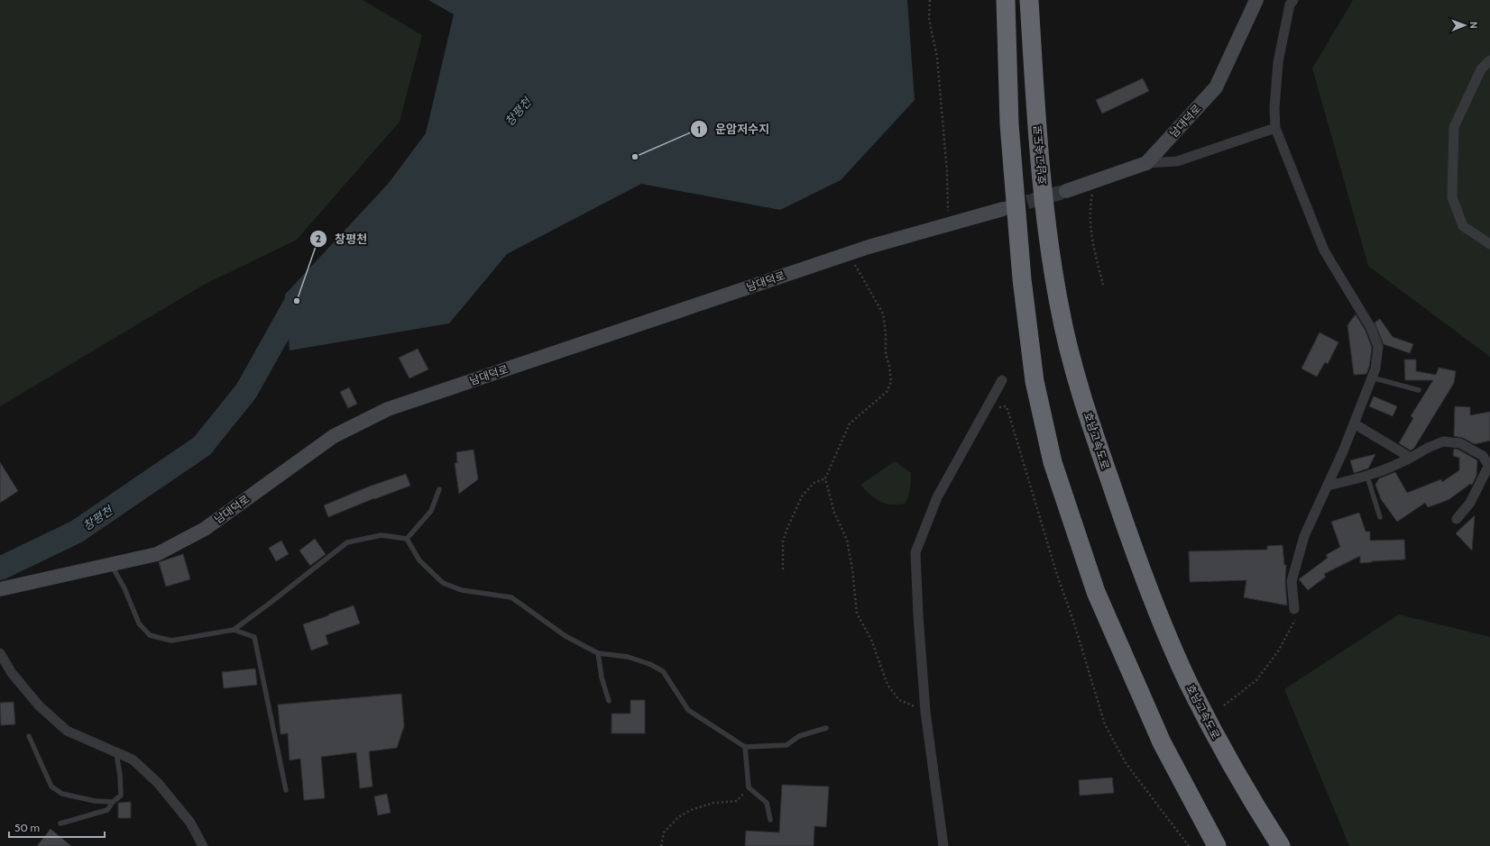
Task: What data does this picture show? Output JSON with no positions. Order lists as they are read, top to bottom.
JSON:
{
  "streets": {
    "highway": ["호남고속도로"],
    "main road": ["남대덕로"]
  },
  "water": ["창평천"],
  "places": ["운암저수지", "창평천"],
  "scale_bar": "50 m",
  "north": "right"
}
